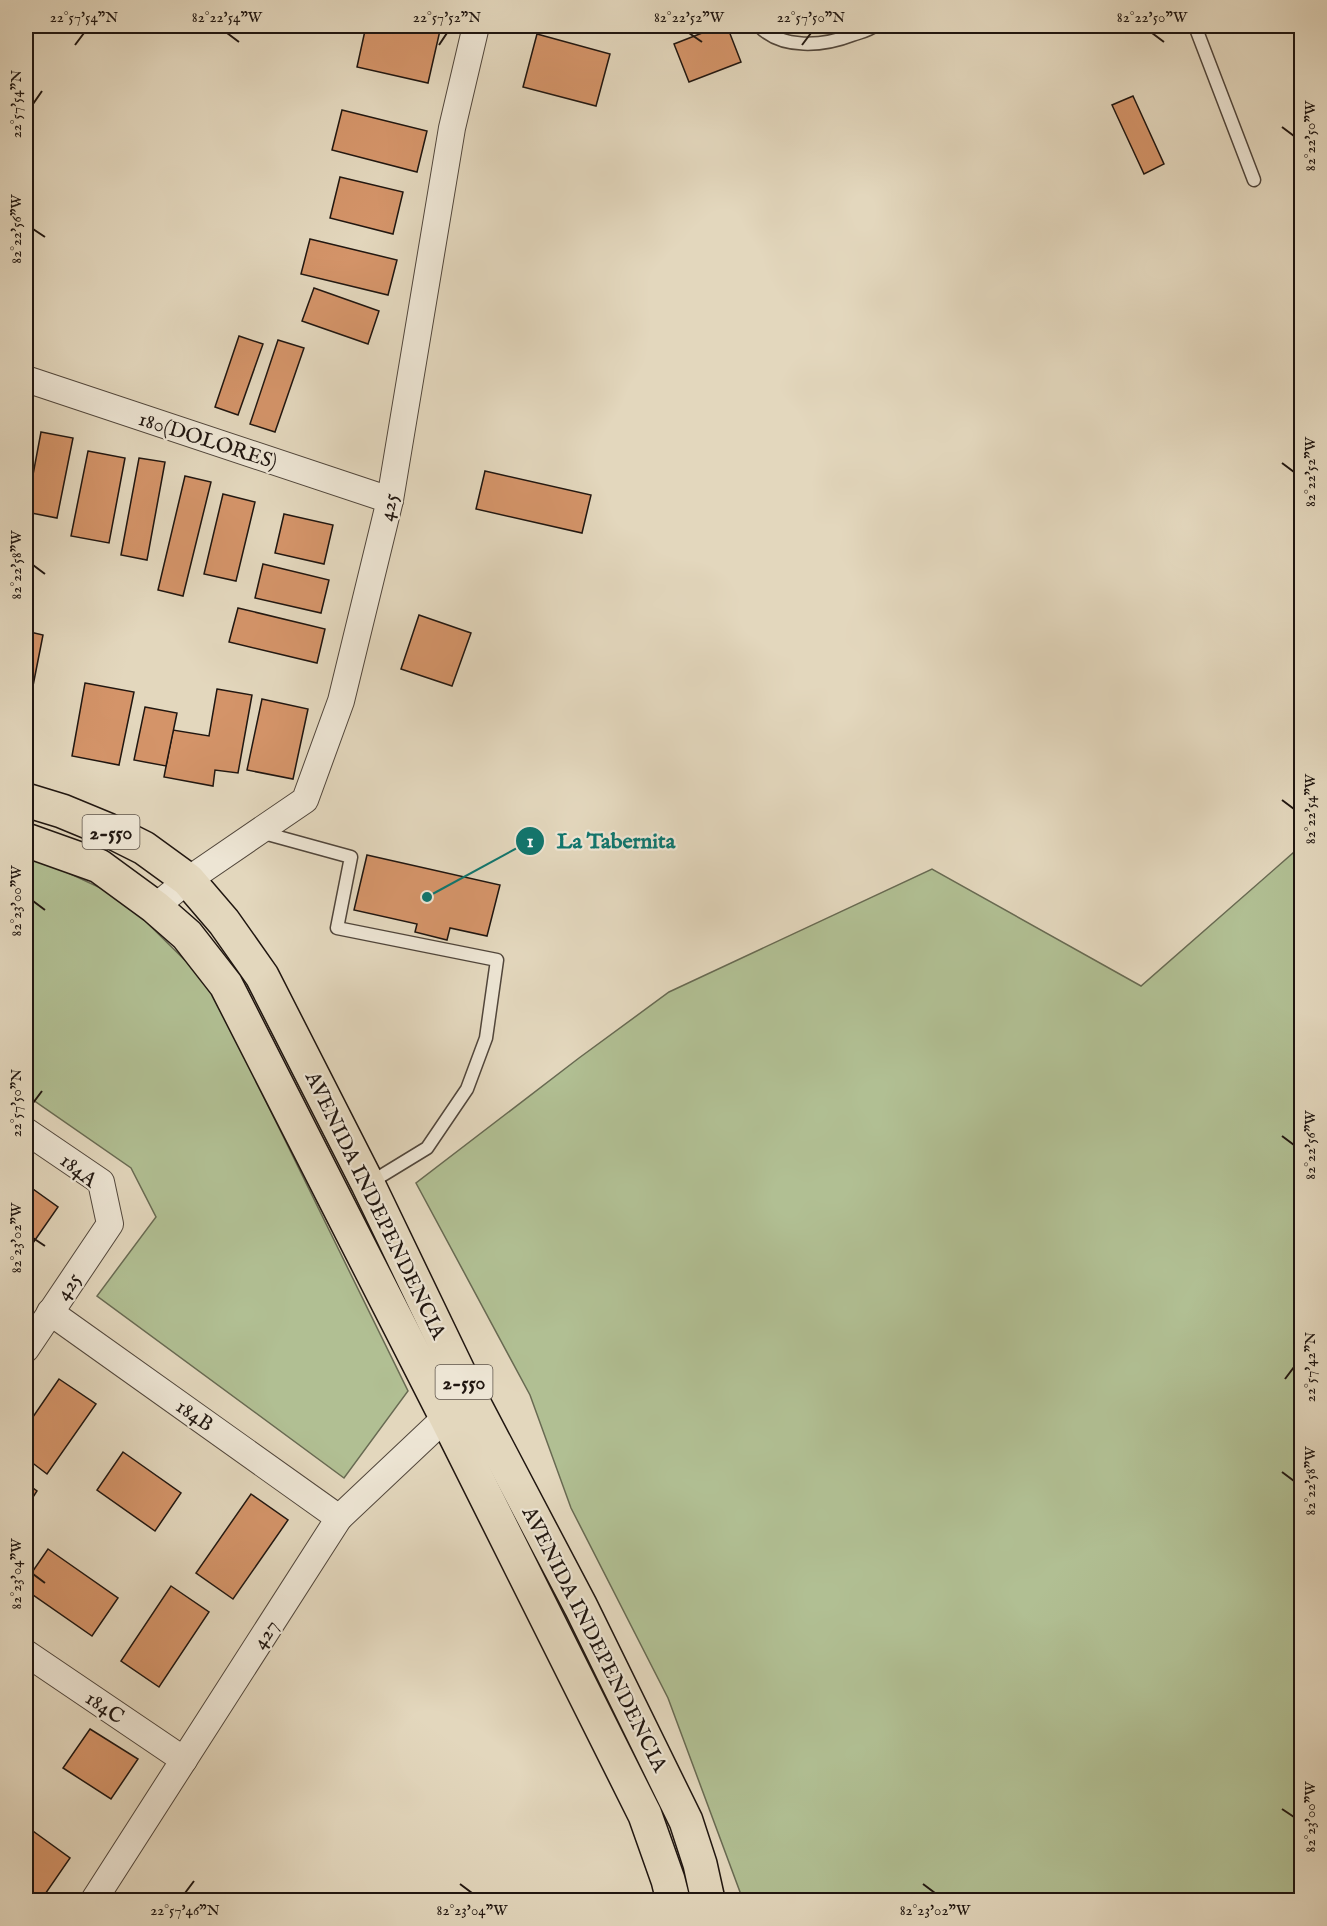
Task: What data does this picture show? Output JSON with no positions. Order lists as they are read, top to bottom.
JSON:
{
  "streets": {
    "main road": ["2-550", "AVENIDA INDEPENDENCIA"],
    "street": [
      "180(DOLORES)",
      "425",
      "184A",
      "184B",
      "427",
      "184C"
    ]
  },
  "crossings": [
    ["180(DOLORES)", "425"],
    ["425", "2-550"],
    ["425", "184A"],
    ["425", "AVENIDA INDEPENDENCIA"],
    ["425", "184B"],
    ["2-550", "AVENIDA INDEPENDENCIA"],
    ["AVENIDA INDEPENDENCIA", "427"],
    ["184B", "427"],
    ["427", "184C"]
  ],
  "places": ["La Tabernita"],
  "coordinates": [
    "22°57'54\"N",
    "82°22'54\"W",
    "22°57'52\"N",
    "82°22'52\"W",
    "22°57'50\"N",
    "82°22'50\"W",
    "82°22'56\"W",
    "82°22'58\"W",
    "82°23'00\"W",
    "82°23'02\"W",
    "22°57'42\"N",
    "82°23'04\"W",
    "22°57'46\"N"
  ]
}
